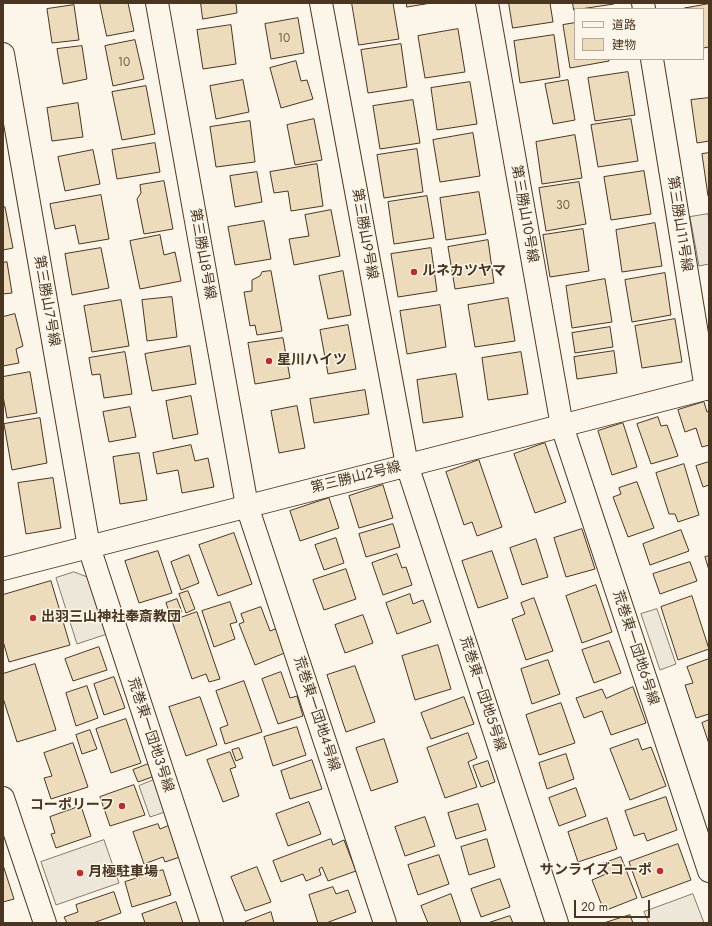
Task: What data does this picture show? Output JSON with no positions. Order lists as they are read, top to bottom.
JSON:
{
  "streets": {
    "street": [
      "第三勝山10号線",
      "第三勝山11号線",
      "第三勝山９号線",
      "第三勝山８号線",
      "第三勝山７号線",
      "第三勝山２号線",
      "荒巻東一団地６号線",
      "荒巻東一団地５号線",
      "荒巻東一団地４号線",
      "荒巻東一団地３号線"
    ]
  },
  "crossings": [
    ["第三勝山10号線", "第三勝山２号線"],
    ["第三勝山10号線", "荒巻東一団地６号線"],
    ["第三勝山11号線", "第三勝山２号線"],
    ["第三勝山９号線", "第三勝山２号線"],
    ["第三勝山９号線", "荒巻東一団地５号線"],
    ["第三勝山８号線", "第三勝山２号線"],
    ["第三勝山８号線", "荒巻東一団地４号線"],
    ["第三勝山７号線", "第三勝山２号線"],
    ["第三勝山７号線", "荒巻東一団地３号線"],
    ["第三勝山２号線", "荒巻東一団地６号線"],
    ["第三勝山２号線", "荒巻東一団地５号線"],
    ["第三勝山２号線", "荒巻東一団地４号線"],
    ["第三勝山２号線", "荒巻東一団地３号線"]
  ],
  "places": [
    "ルネカツヤマ",
    "星川ハイツ",
    "出羽三山神社奉斎教団",
    "コーポリーフ",
    "サンライズコーポ",
    "月極駐車場"
  ],
  "house_numbers": ["10", "10", "30"],
  "legend": ["道路", "建物"],
  "scale_bar": "20 m"
}
